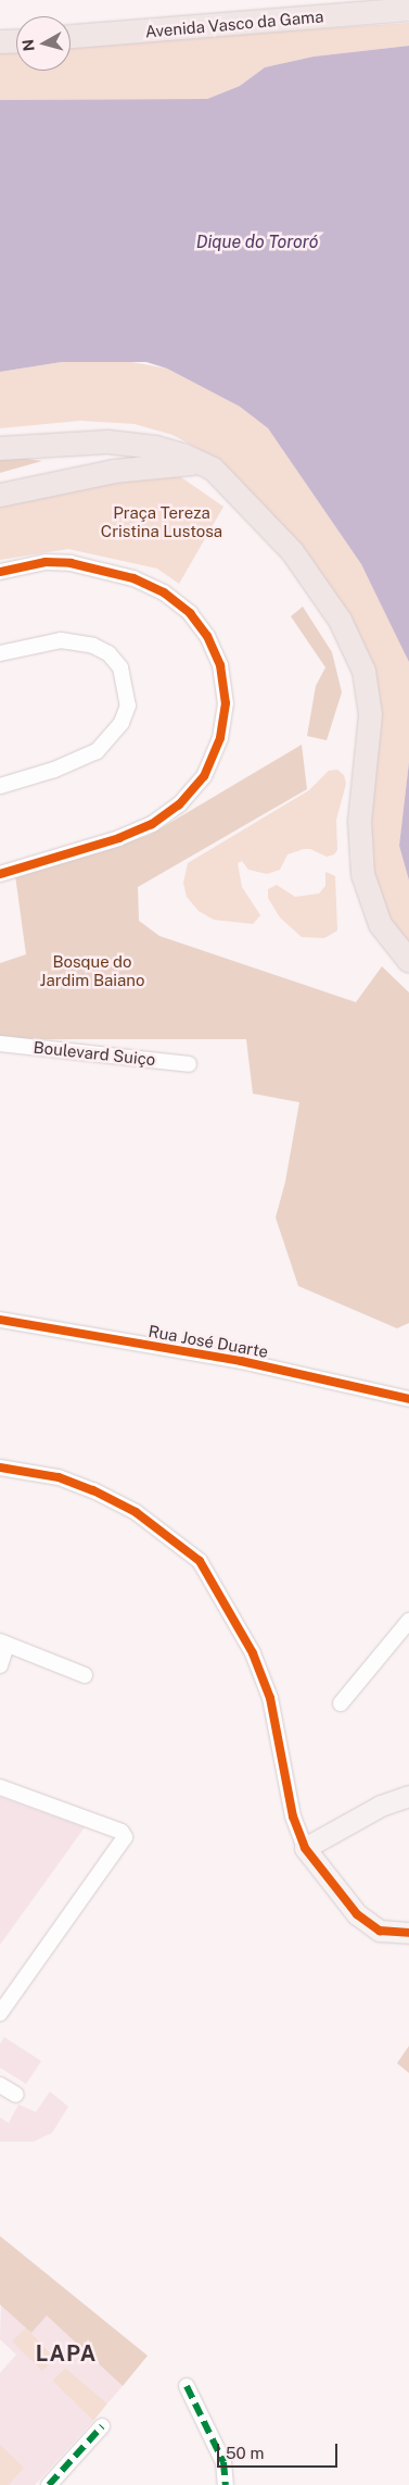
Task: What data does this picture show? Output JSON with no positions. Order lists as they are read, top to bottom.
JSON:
{
  "streets": {
    "main road": ["Avenida Vasco da Gama"],
    "street": ["Boulevard Suiço", "Rua José Duarte"]
  },
  "districts": ["LAPA"],
  "water": ["Dique do Tororó"],
  "parks": ["Praça Tereza Cristina Lustosa", "Bosque do Jardim Baiano"],
  "scale_bar": "50 m",
  "north": "left"
}
